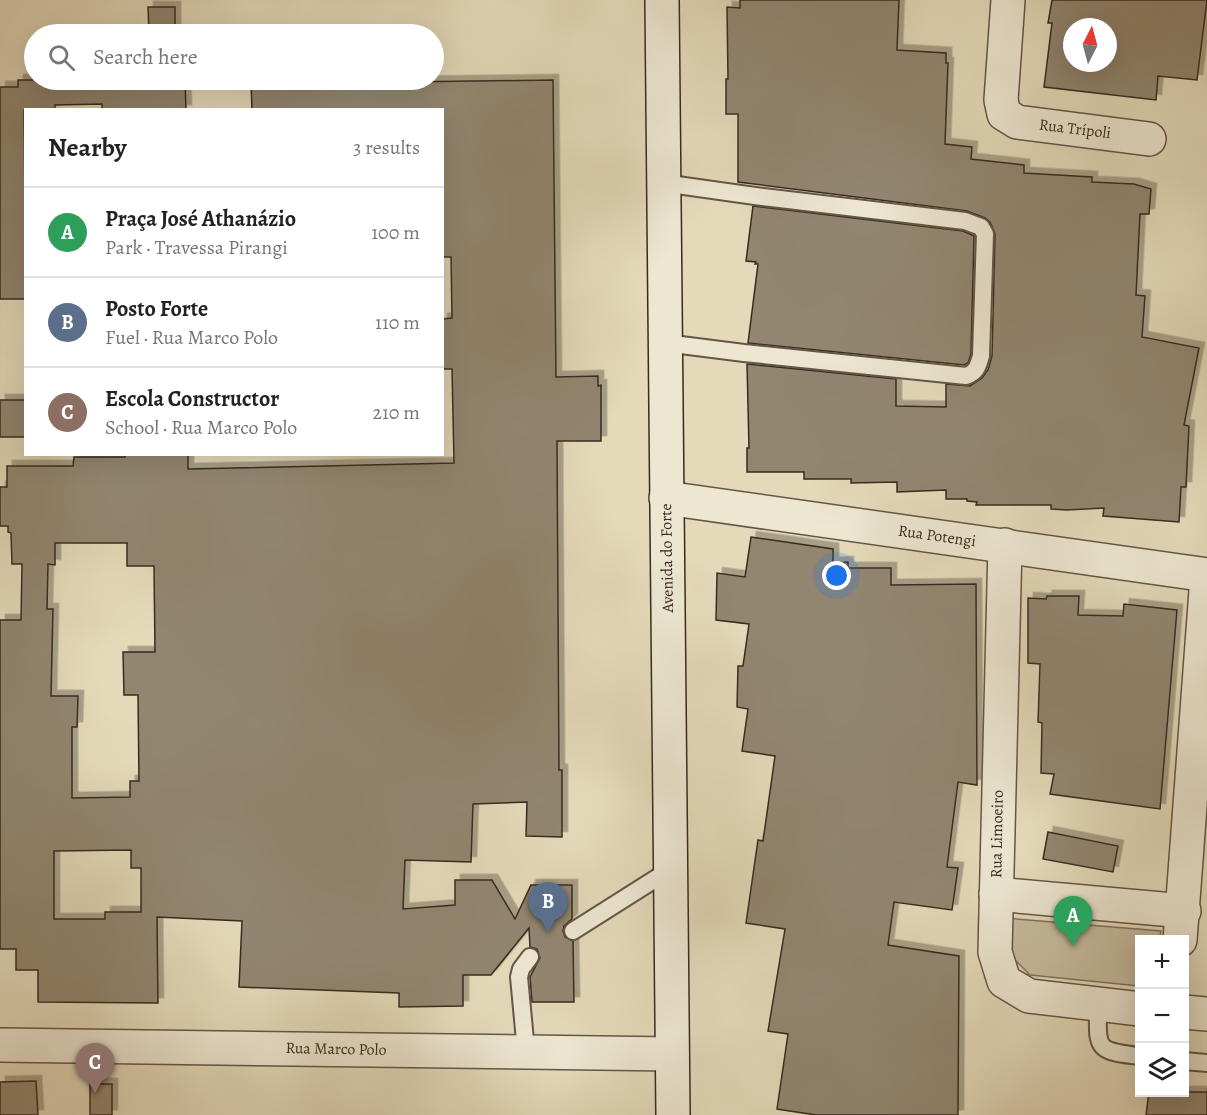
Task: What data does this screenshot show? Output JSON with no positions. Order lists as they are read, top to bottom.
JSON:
{
  "streets": {
    "street": [
      "Rua Trípoli",
      "Rua Potengi",
      "Avenida do Forte",
      "Rua Limoeiro",
      "Rua Marco Polo"
    ]
  },
  "crossings": [
    ["Rua Potengi", "Avenida do Forte"],
    ["Rua Potengi", "Rua Limoeiro"],
    ["Avenida do Forte", "Rua Marco Polo"]
  ],
  "north": "top",
  "page": {
    "search": "Search here",
    "heading": ["Nearby", "3 results"],
    "list": [
      {
        "mark": "A",
        "name": "Praça José Athanázio",
        "note": "Park · Travessa Pirangi",
        "value": "100 m"
      },
      {
        "mark": "B",
        "name": "Posto Forte",
        "note": "Fuel · Rua Marco Polo",
        "value": "110 m"
      },
      {
        "mark": "C",
        "name": "Escola Constructor",
        "note": "School · Rua Marco Polo",
        "value": "210 m"
      }
    ],
    "pins": ["B", "A", "C"],
    "map_buttons": ["+", "−"]
  }
}
